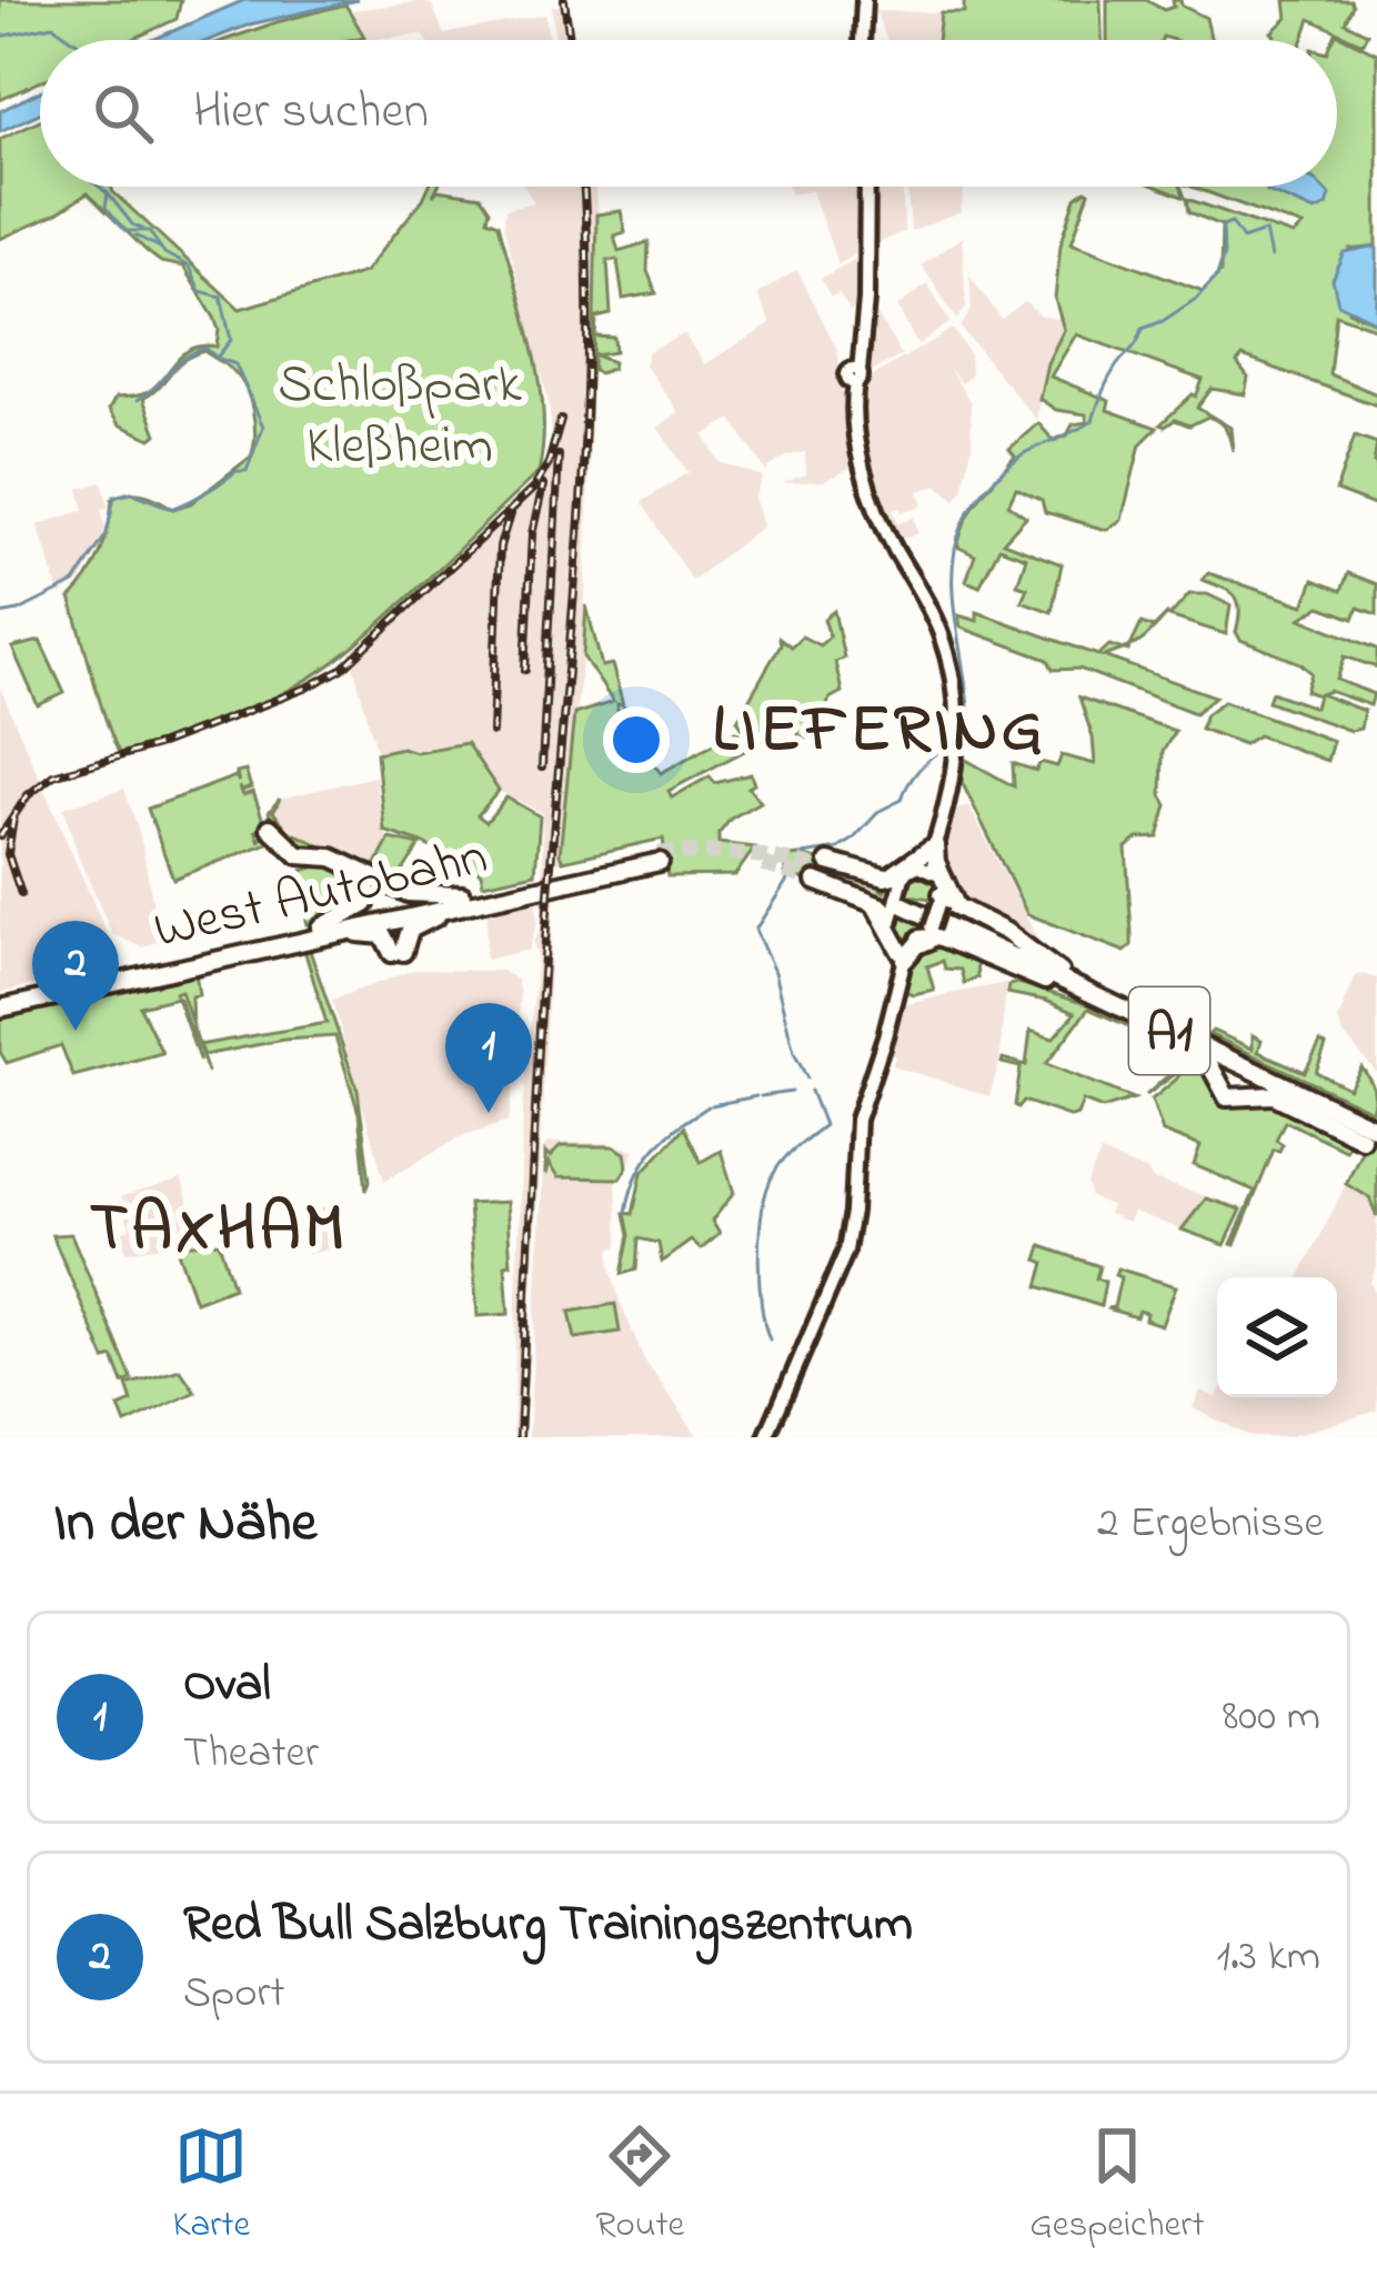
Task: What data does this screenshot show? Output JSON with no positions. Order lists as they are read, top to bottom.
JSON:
{
  "streets": {
    "highway": ["West Autobahn", "A1"]
  },
  "districts": ["LIEFERING", "TAXHAM"],
  "parks": ["Schloßpark Kleßheim"],
  "page": {
    "search": "Hier suchen",
    "pins": ["2", "1"],
    "heading": ["In der Nähe", "2 Ergebnisse"],
    "list": [
      {
        "mark": "1",
        "name": "Oval",
        "note": "Theater",
        "value": "800 m"
      },
      {
        "mark": "2",
        "name": "Red Bull Salzburg Trainingszentrum",
        "note": "Sport",
        "value": "1.3 km"
      }
    ],
    "nav": ["Karte", "Route", "Gespeichert"]
  }
}
